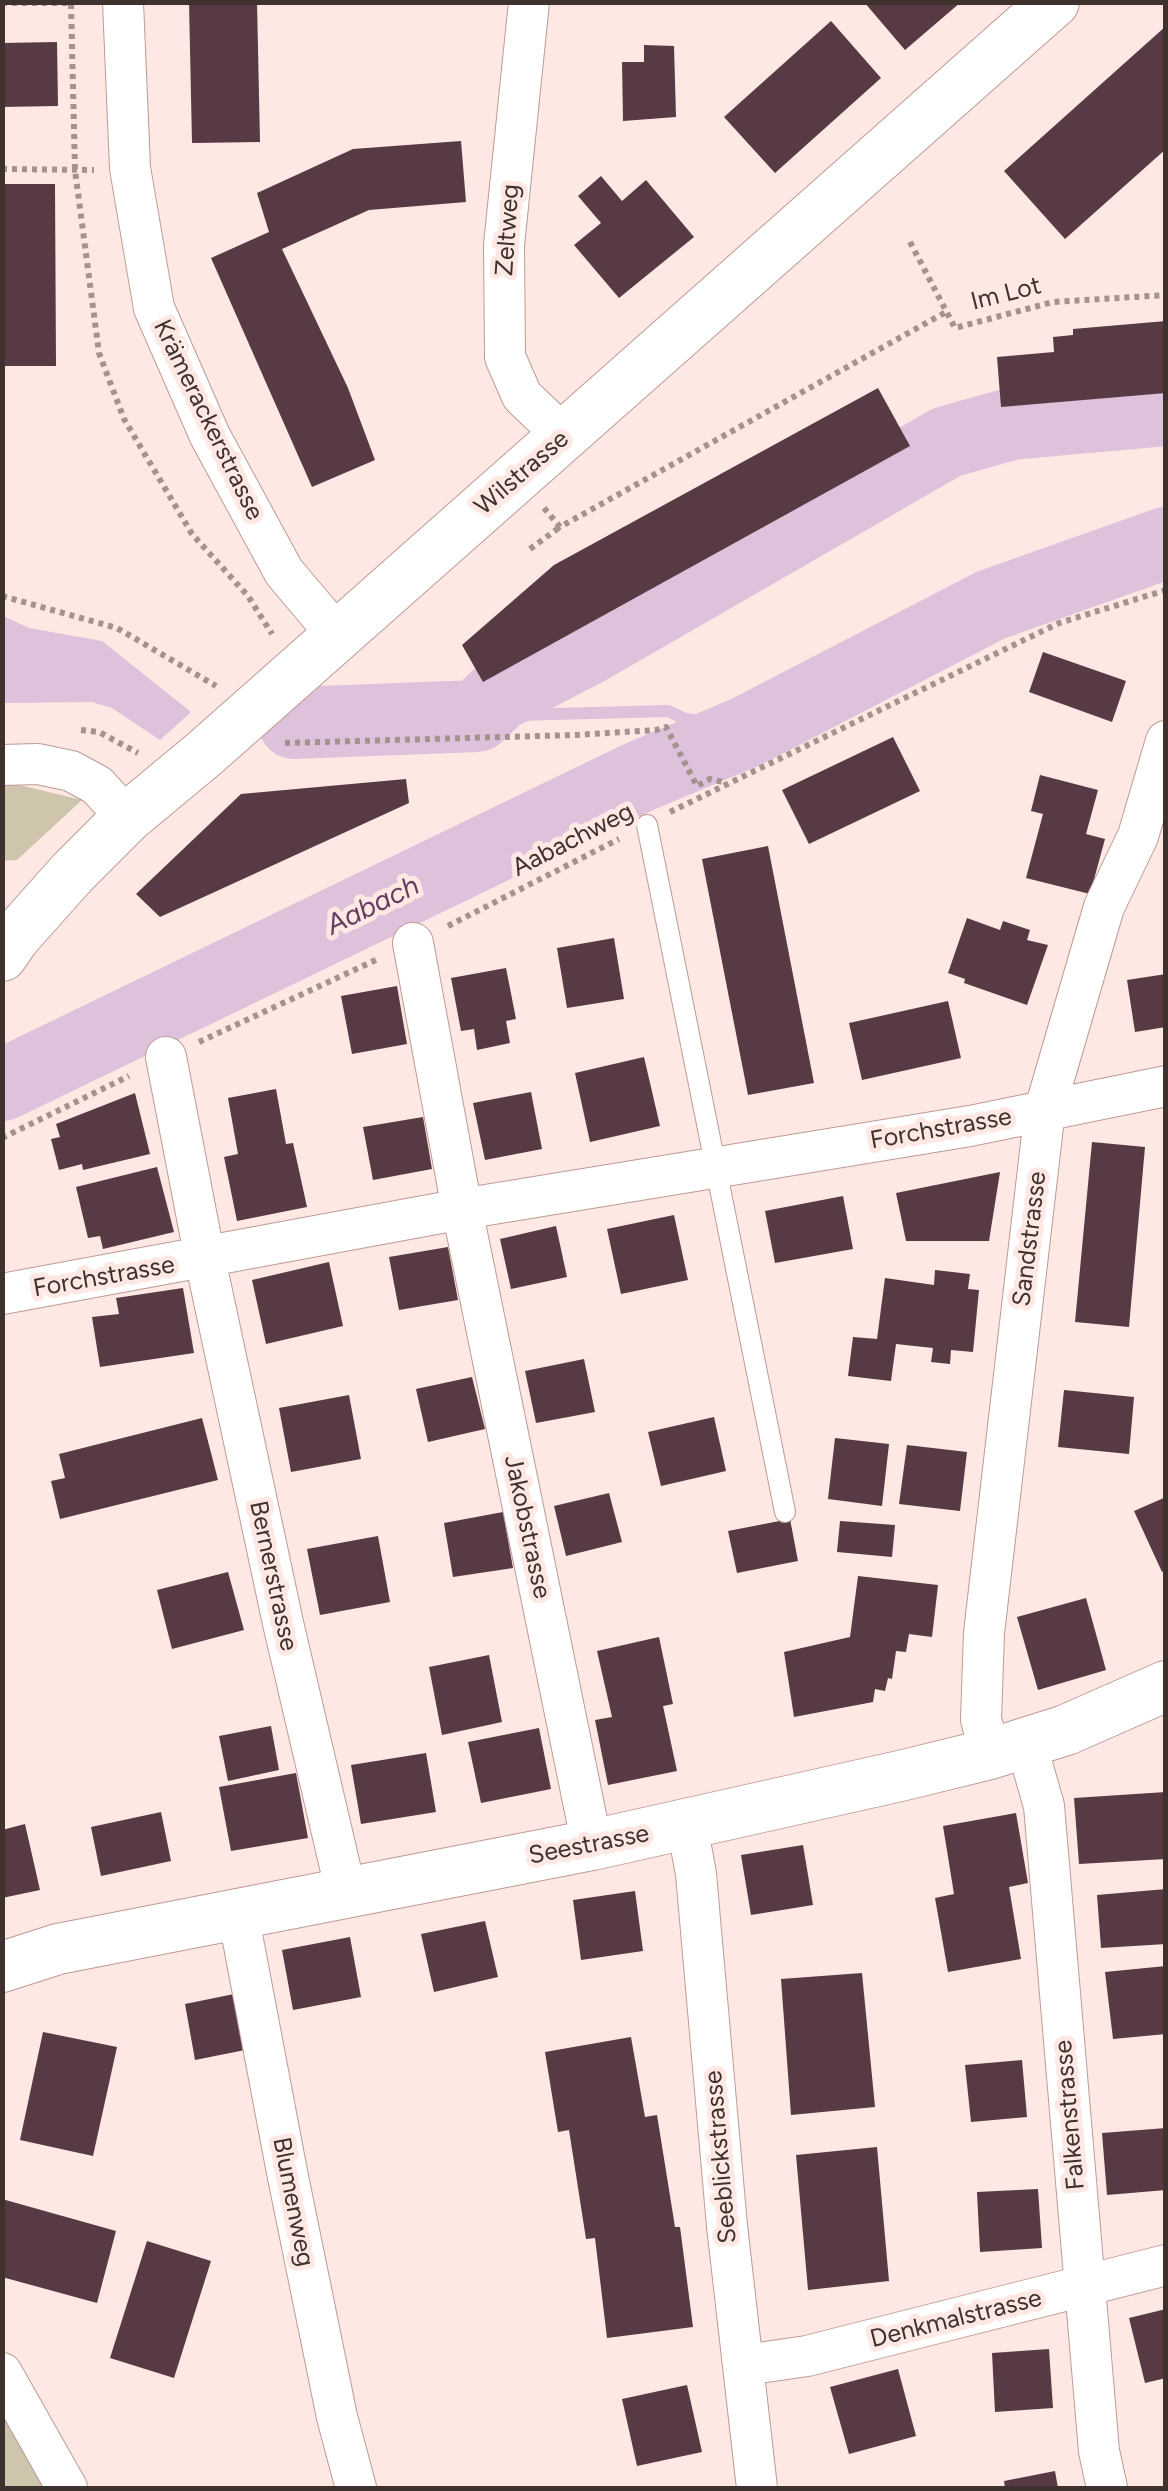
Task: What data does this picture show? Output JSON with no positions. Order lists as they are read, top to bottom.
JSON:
{
  "streets": {
    "street": [
      "Zeltweg",
      "Krämerackerstrasse",
      "Wilstrasse",
      "Forchstrasse",
      "Sandstrasse",
      "Jakobstrasse",
      "Bernerstrasse",
      "Seestrasse",
      "Falkenstrasse",
      "Seeblickstrasse",
      "Blumenweg",
      "Denkmalstrasse"
    ],
    "path": ["Im Lot", "Aabachweg"]
  },
  "crossings": [
    ["Zeltweg", "Wilstrasse"],
    ["Krämerackerstrasse", "Wilstrasse"],
    ["Aabachweg", "Forchstrasse"],
    ["Forchstrasse", "Sandstrasse"],
    ["Forchstrasse", "Jakobstrasse"],
    ["Forchstrasse", "Bernerstrasse"],
    ["Sandstrasse", "Seestrasse"],
    ["Sandstrasse", "Falkenstrasse"],
    ["Jakobstrasse", "Seestrasse"],
    ["Bernerstrasse", "Seestrasse"],
    ["Seestrasse", "Falkenstrasse"],
    ["Seestrasse", "Seeblickstrasse"],
    ["Seestrasse", "Blumenweg"],
    ["Falkenstrasse", "Denkmalstrasse"],
    ["Seeblickstrasse", "Denkmalstrasse"]
  ],
  "water": ["Aabach"]
}
